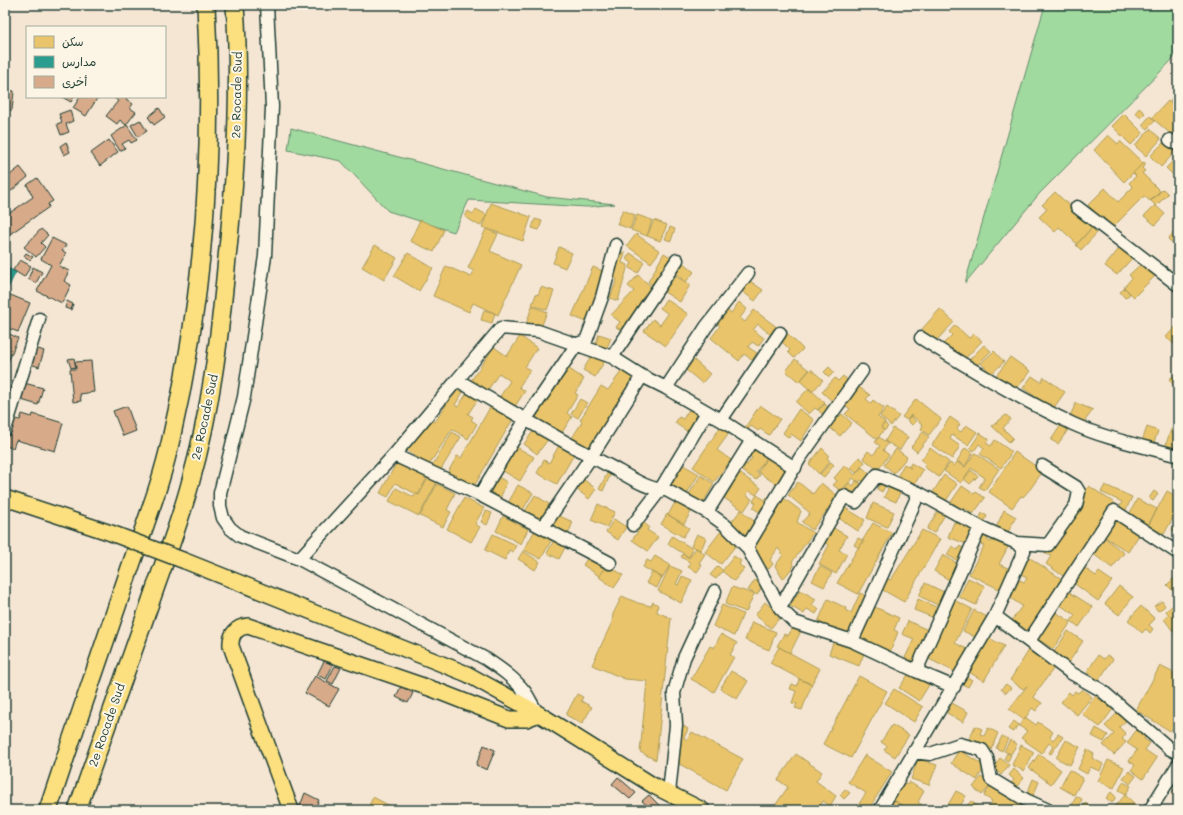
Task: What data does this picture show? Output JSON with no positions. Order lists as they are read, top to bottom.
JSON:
{
  "streets": {
    "highway": ["2e Rocade Sud"]
  },
  "legend": ["سكن", "مدارس", "أخرى"]
}
